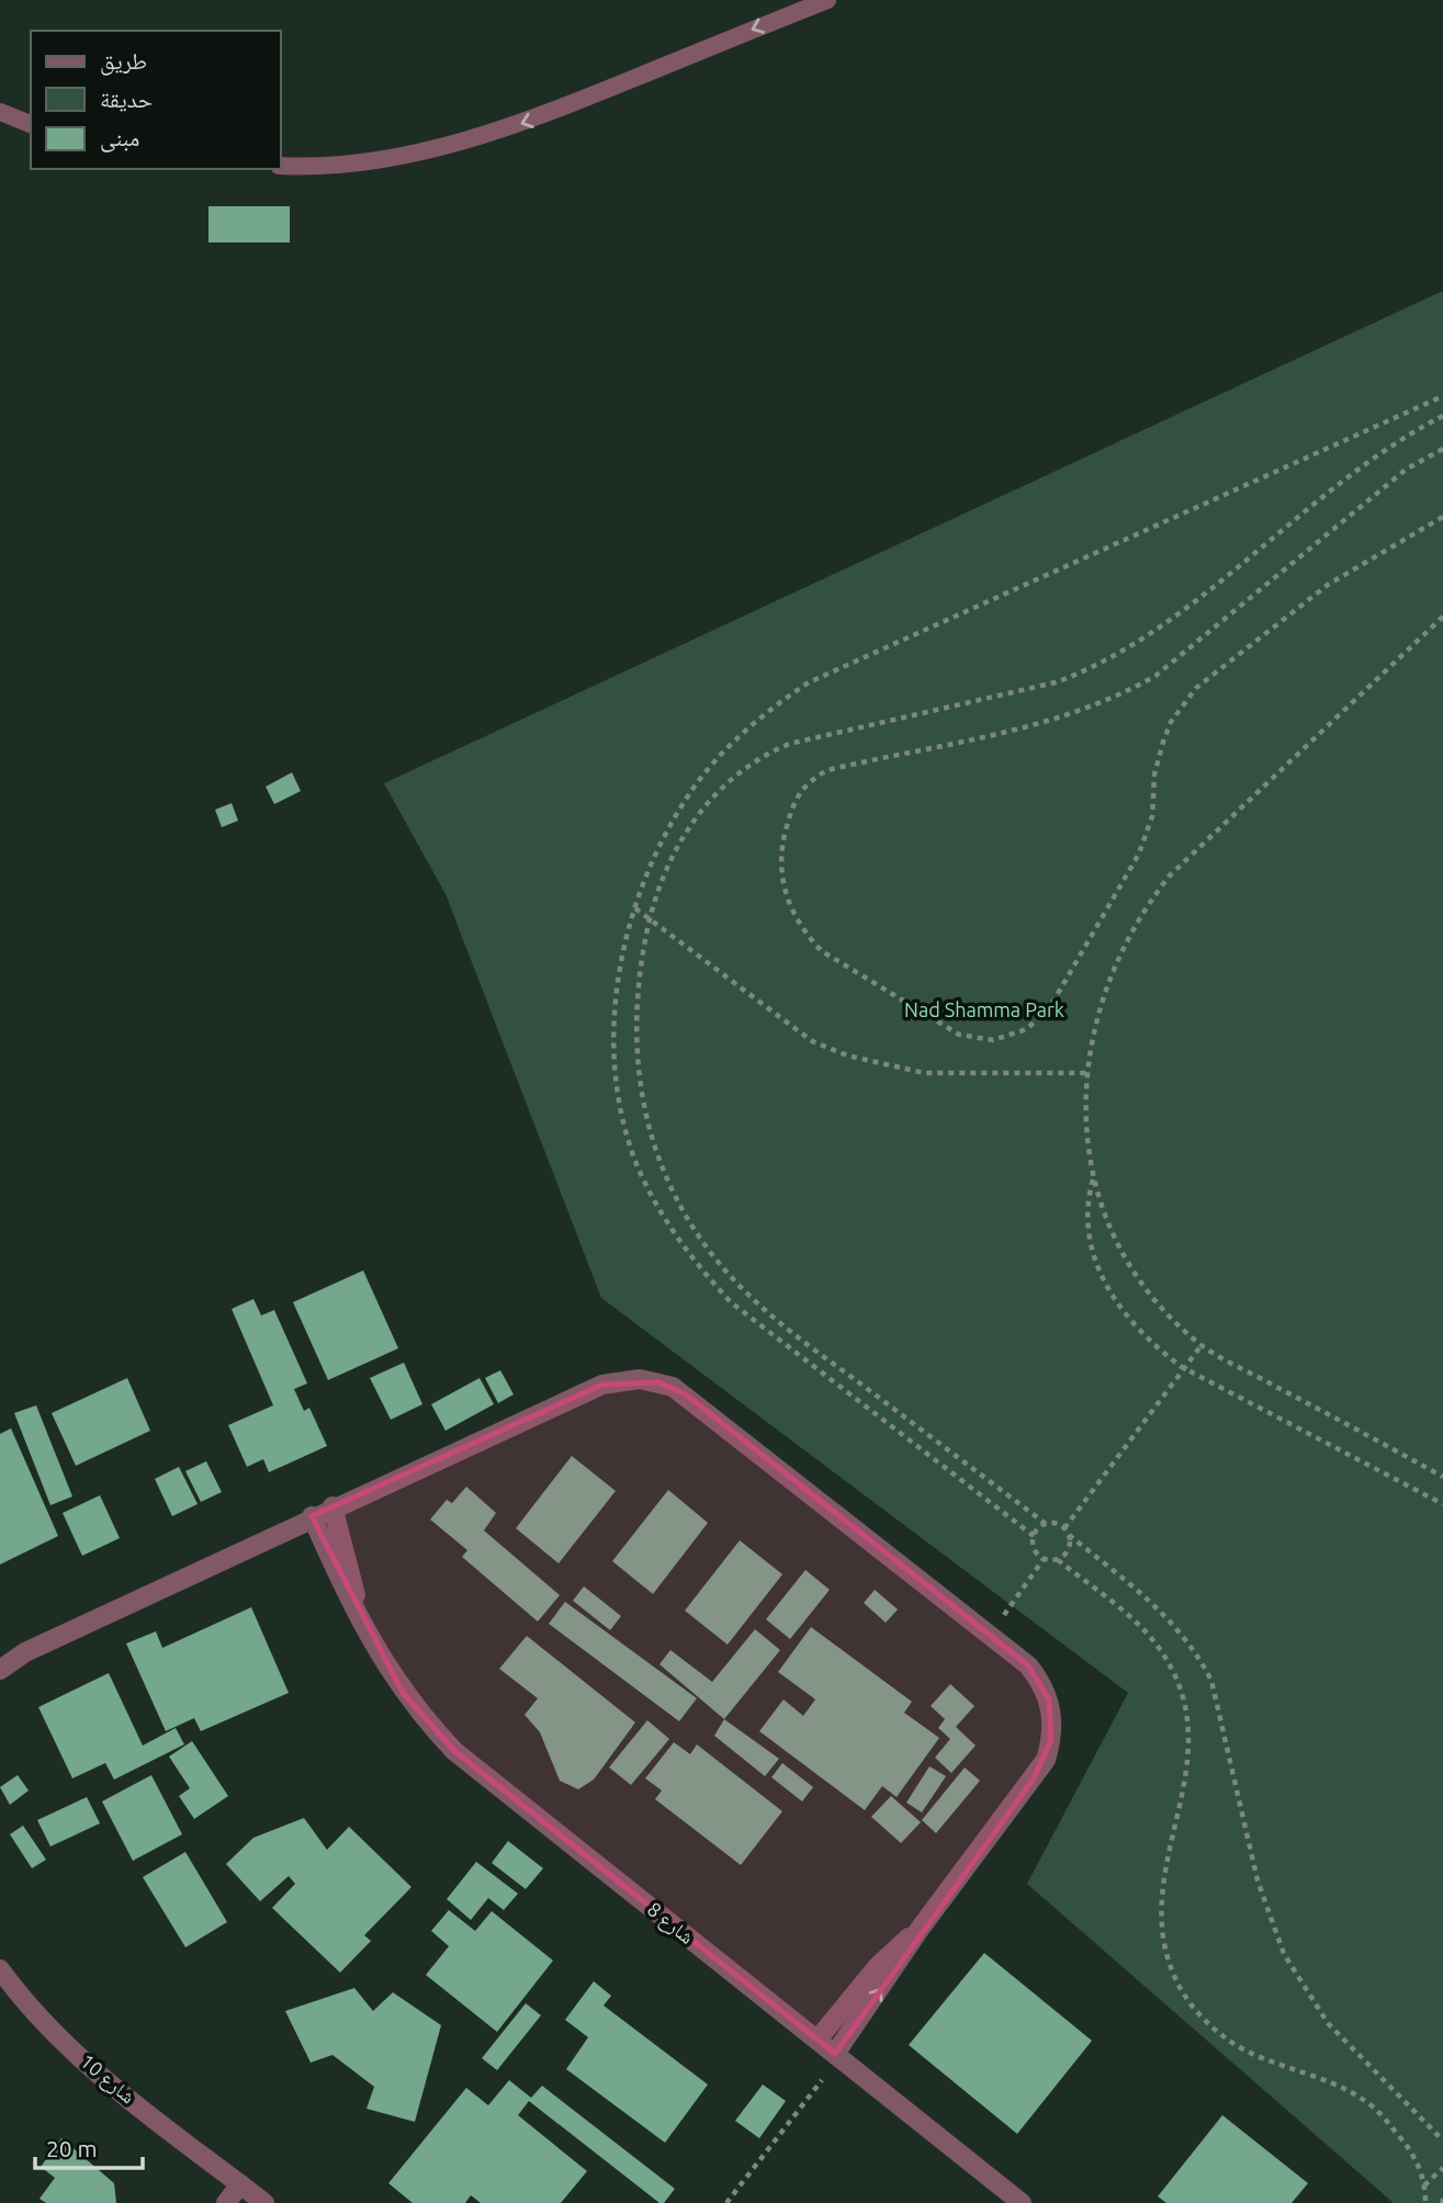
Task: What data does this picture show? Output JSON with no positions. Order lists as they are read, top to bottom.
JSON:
{
  "streets": {
    "street": ["شارع 8", "شارع 10"]
  },
  "parks": ["Nad Shamma Park"],
  "legend": ["طريق", "حديقة", "مبنى"],
  "scale_bar": "20 m"
}
